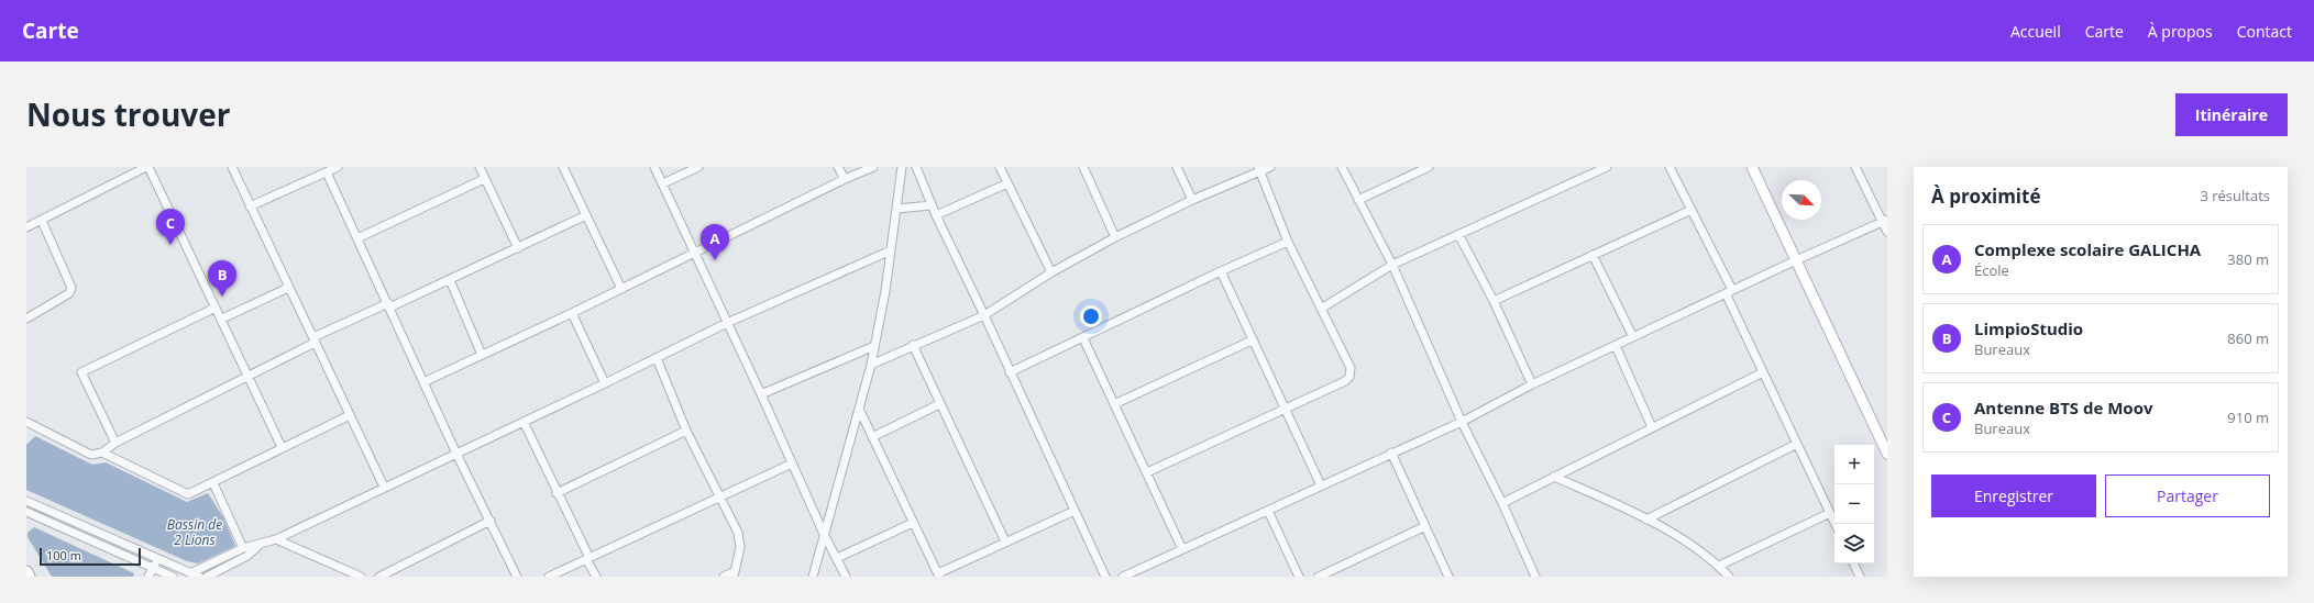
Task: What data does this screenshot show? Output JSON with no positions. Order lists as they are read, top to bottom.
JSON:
{
  "water": ["Bassin de 2 Lions"],
  "scale_bar": "100 m",
  "north": "bottom right",
  "page": {
    "header": "Carte",
    "nav": [
      "Accueil",
      "Carte",
      "À propos",
      "Contact"
    ],
    "title": "Nous trouver",
    "buttons": [
      "Itinéraire",
      ["Enregistrer", "Partager"]
    ],
    "heading": ["À proximité", "3 résultats"],
    "pins": ["C", "A", "B"],
    "list": [
      {
        "mark": "A",
        "name": "Complexe scolaire GALICHA",
        "note": "École",
        "value": "380 m"
      },
      {
        "mark": "B",
        "name": "LimpioStudio",
        "note": "Bureaux",
        "value": "860 m"
      },
      {
        "mark": "C",
        "name": "Antenne BTS de Moov",
        "note": "Bureaux",
        "value": "910 m"
      }
    ],
    "map_buttons": ["+", "−"],
    "scale": "100 m"
  }
}
